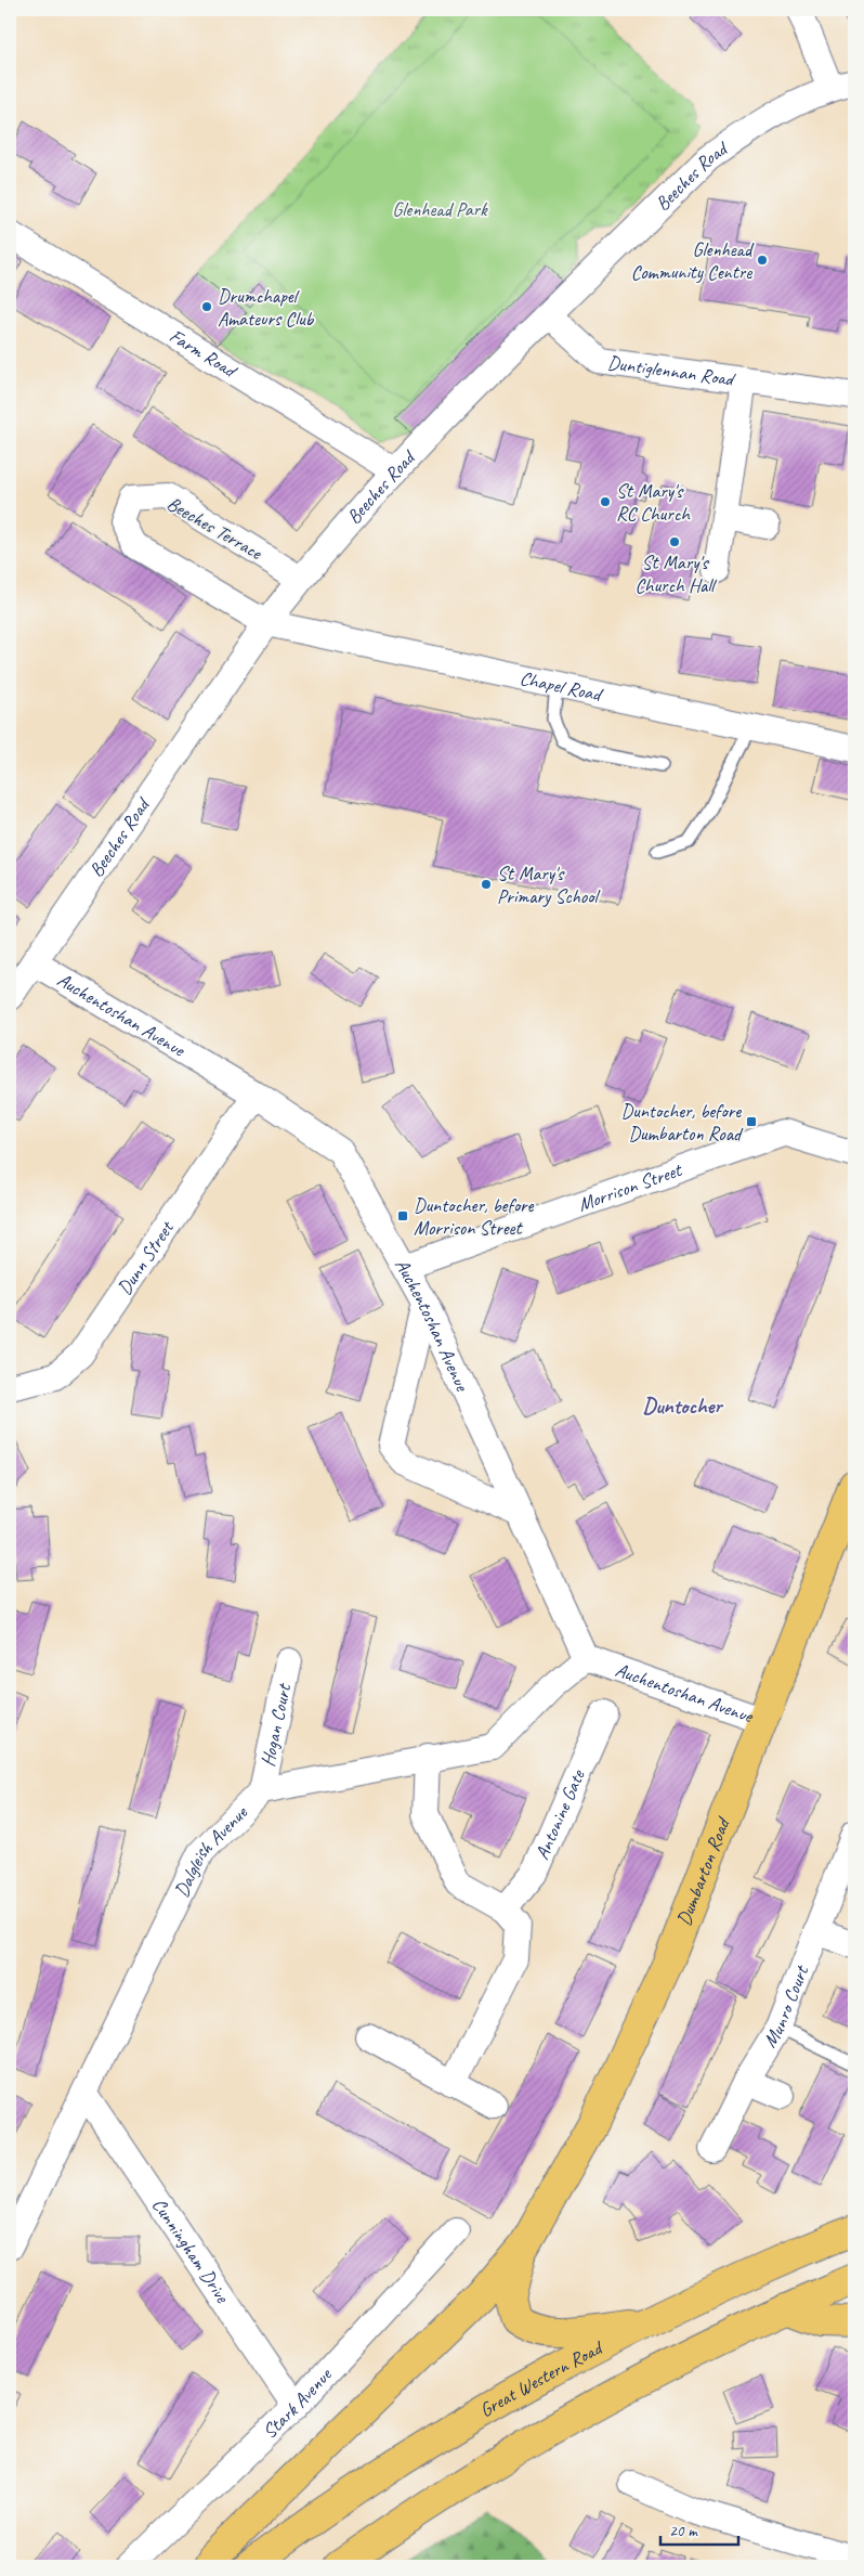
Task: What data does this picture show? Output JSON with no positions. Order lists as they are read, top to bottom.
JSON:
{
  "streets": {
    "main road": ["Dumbarton Road", "Great Western Road"],
    "street": [
      "Beeches Road",
      "Farm Road",
      "Duntiglennan Road",
      "Beeches Terrace",
      "Chapel Road",
      "Auchentoshan Avenue",
      "Morrison Street",
      "Dunn Street",
      "Hogan Court",
      "Antonine Gate",
      "Dalgleish Avenue",
      "Munro Court",
      "Cunningham Drive",
      "Stark Avenue"
    ]
  },
  "crossings": [
    ["Beeches Road", "Farm Road"],
    ["Beeches Road", "Duntiglennan Road"],
    ["Beeches Road", "Beeches Terrace"],
    ["Beeches Road", "Chapel Road"],
    ["Beeches Road", "Auchentoshan Avenue"],
    ["Beeches Terrace", "Chapel Road"],
    ["Auchentoshan Avenue", "Morrison Street"],
    ["Auchentoshan Avenue", "Dunn Street"],
    ["Auchentoshan Avenue", "Dalgleish Avenue"],
    ["Auchentoshan Avenue", "Dumbarton Road"],
    ["Hogan Court", "Dalgleish Avenue"],
    ["Dalgleish Avenue", "Cunningham Drive"],
    ["Cunningham Drive", "Stark Avenue"]
  ],
  "districts": ["Duntocher"],
  "parks": ["Glenhead Park"],
  "places": {
    "other": [
      "Glenhead Community Centre",
      "Drumchapel Amateurs Club",
      "St Mary's RC Church",
      "St Mary's Church Hall",
      "St Mary's Primary School"
    ],
    "transit": ["Duntocher, before Dumbarton Road", "Duntocher, before Morrison Street"]
  },
  "scale_bar": "20 m"
}
